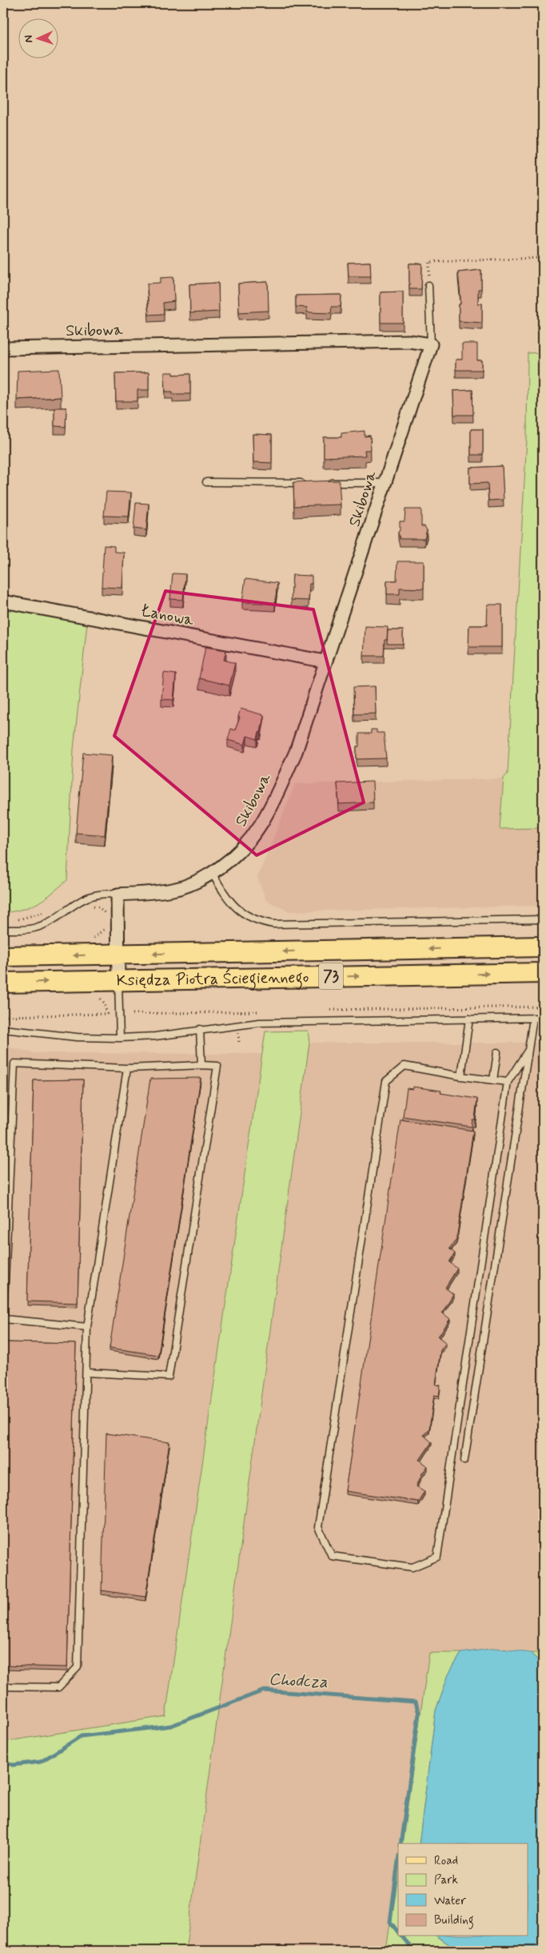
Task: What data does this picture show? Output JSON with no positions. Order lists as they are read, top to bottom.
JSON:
{
  "streets": {
    "main road": ["73", "Księdza Piotra Ściegiennego"],
    "street": ["Skibowa", "Łanowa"]
  },
  "crossings": [
    ["Skibowa", "Łanowa"]
  ],
  "water": ["Chodcza"],
  "legend": [
    "Road",
    "Park",
    "Water",
    "Building"
  ],
  "north": "left"
}
